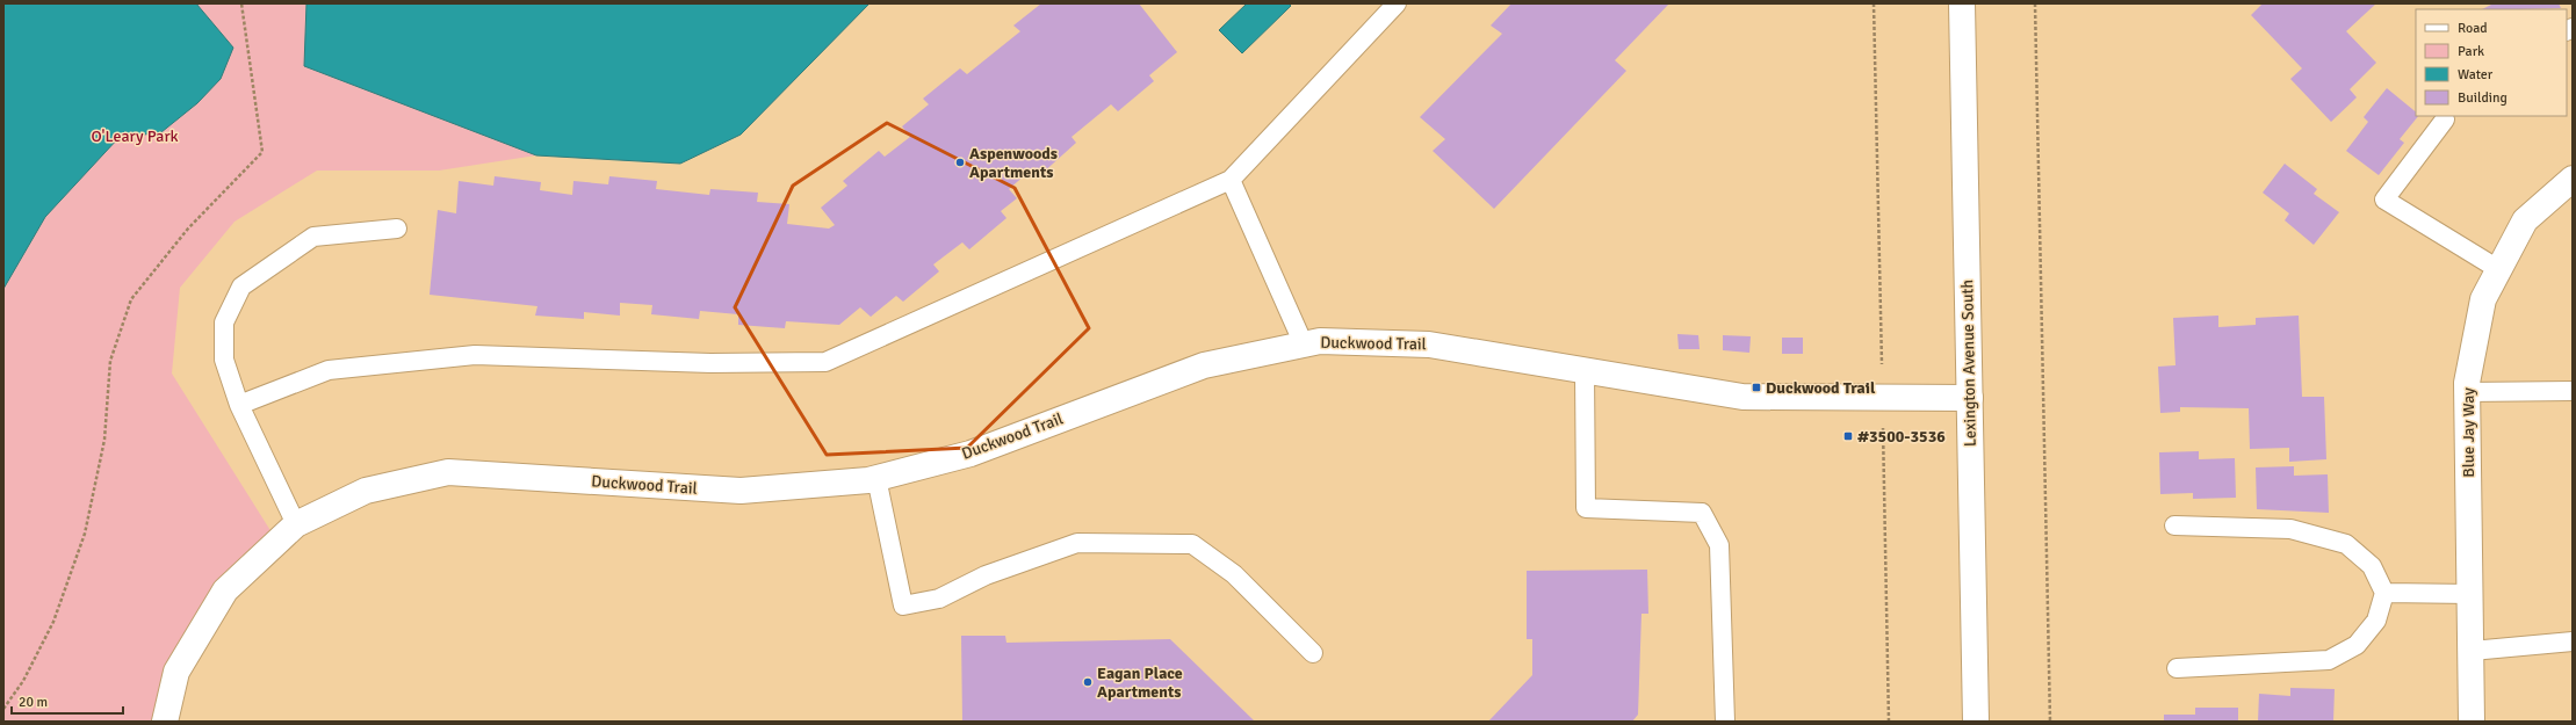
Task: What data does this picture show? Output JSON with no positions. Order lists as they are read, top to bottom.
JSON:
{
  "streets": {
    "street": ["Duckwood Trail", "Lexington Avenue South", "Blue Jay Way"]
  },
  "crossings": [
    ["Duckwood Trail", "Lexington Avenue South"]
  ],
  "parks": ["O'Leary Park"],
  "places": {
    "other": ["Aspenwoods Apartments", "Eagan Place Apartments"],
    "transit": ["Duckwood Trail", "#3500-3536"]
  },
  "legend": [
    "Road",
    "Park",
    "Water",
    "Building"
  ],
  "scale_bar": "20 m"
}
